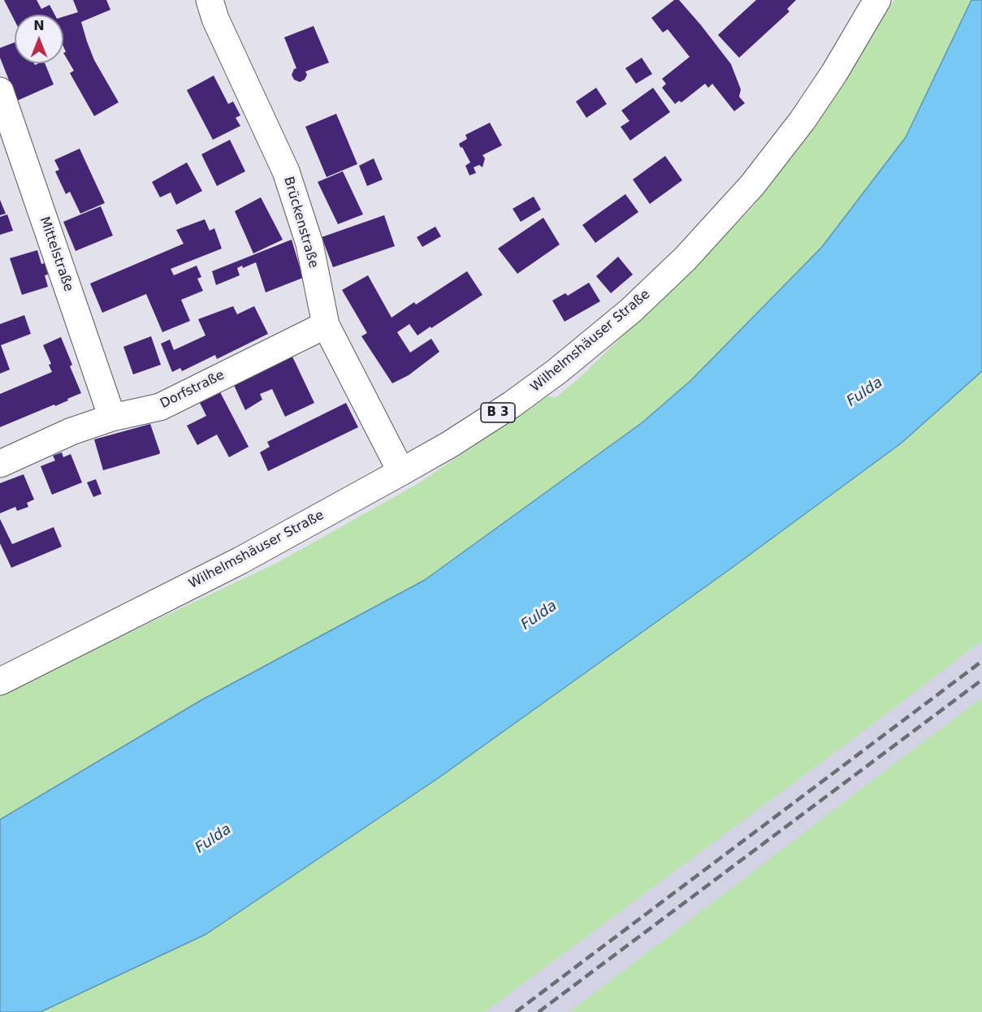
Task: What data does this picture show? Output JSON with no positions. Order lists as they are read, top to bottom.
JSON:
{
  "streets": {
    "street": [
      "Brückenstraße",
      "Mittelstraße",
      "Wilhelmshäuser Straße",
      "Dorfstraße",
      "B 3"
    ]
  },
  "crossings": [
    ["Brückenstraße", "Wilhelmshäuser Straße"],
    ["Brückenstraße", "Dorfstraße"],
    ["Mittelstraße", "Dorfstraße"]
  ],
  "water": ["Fulda"],
  "north": "top"
}
